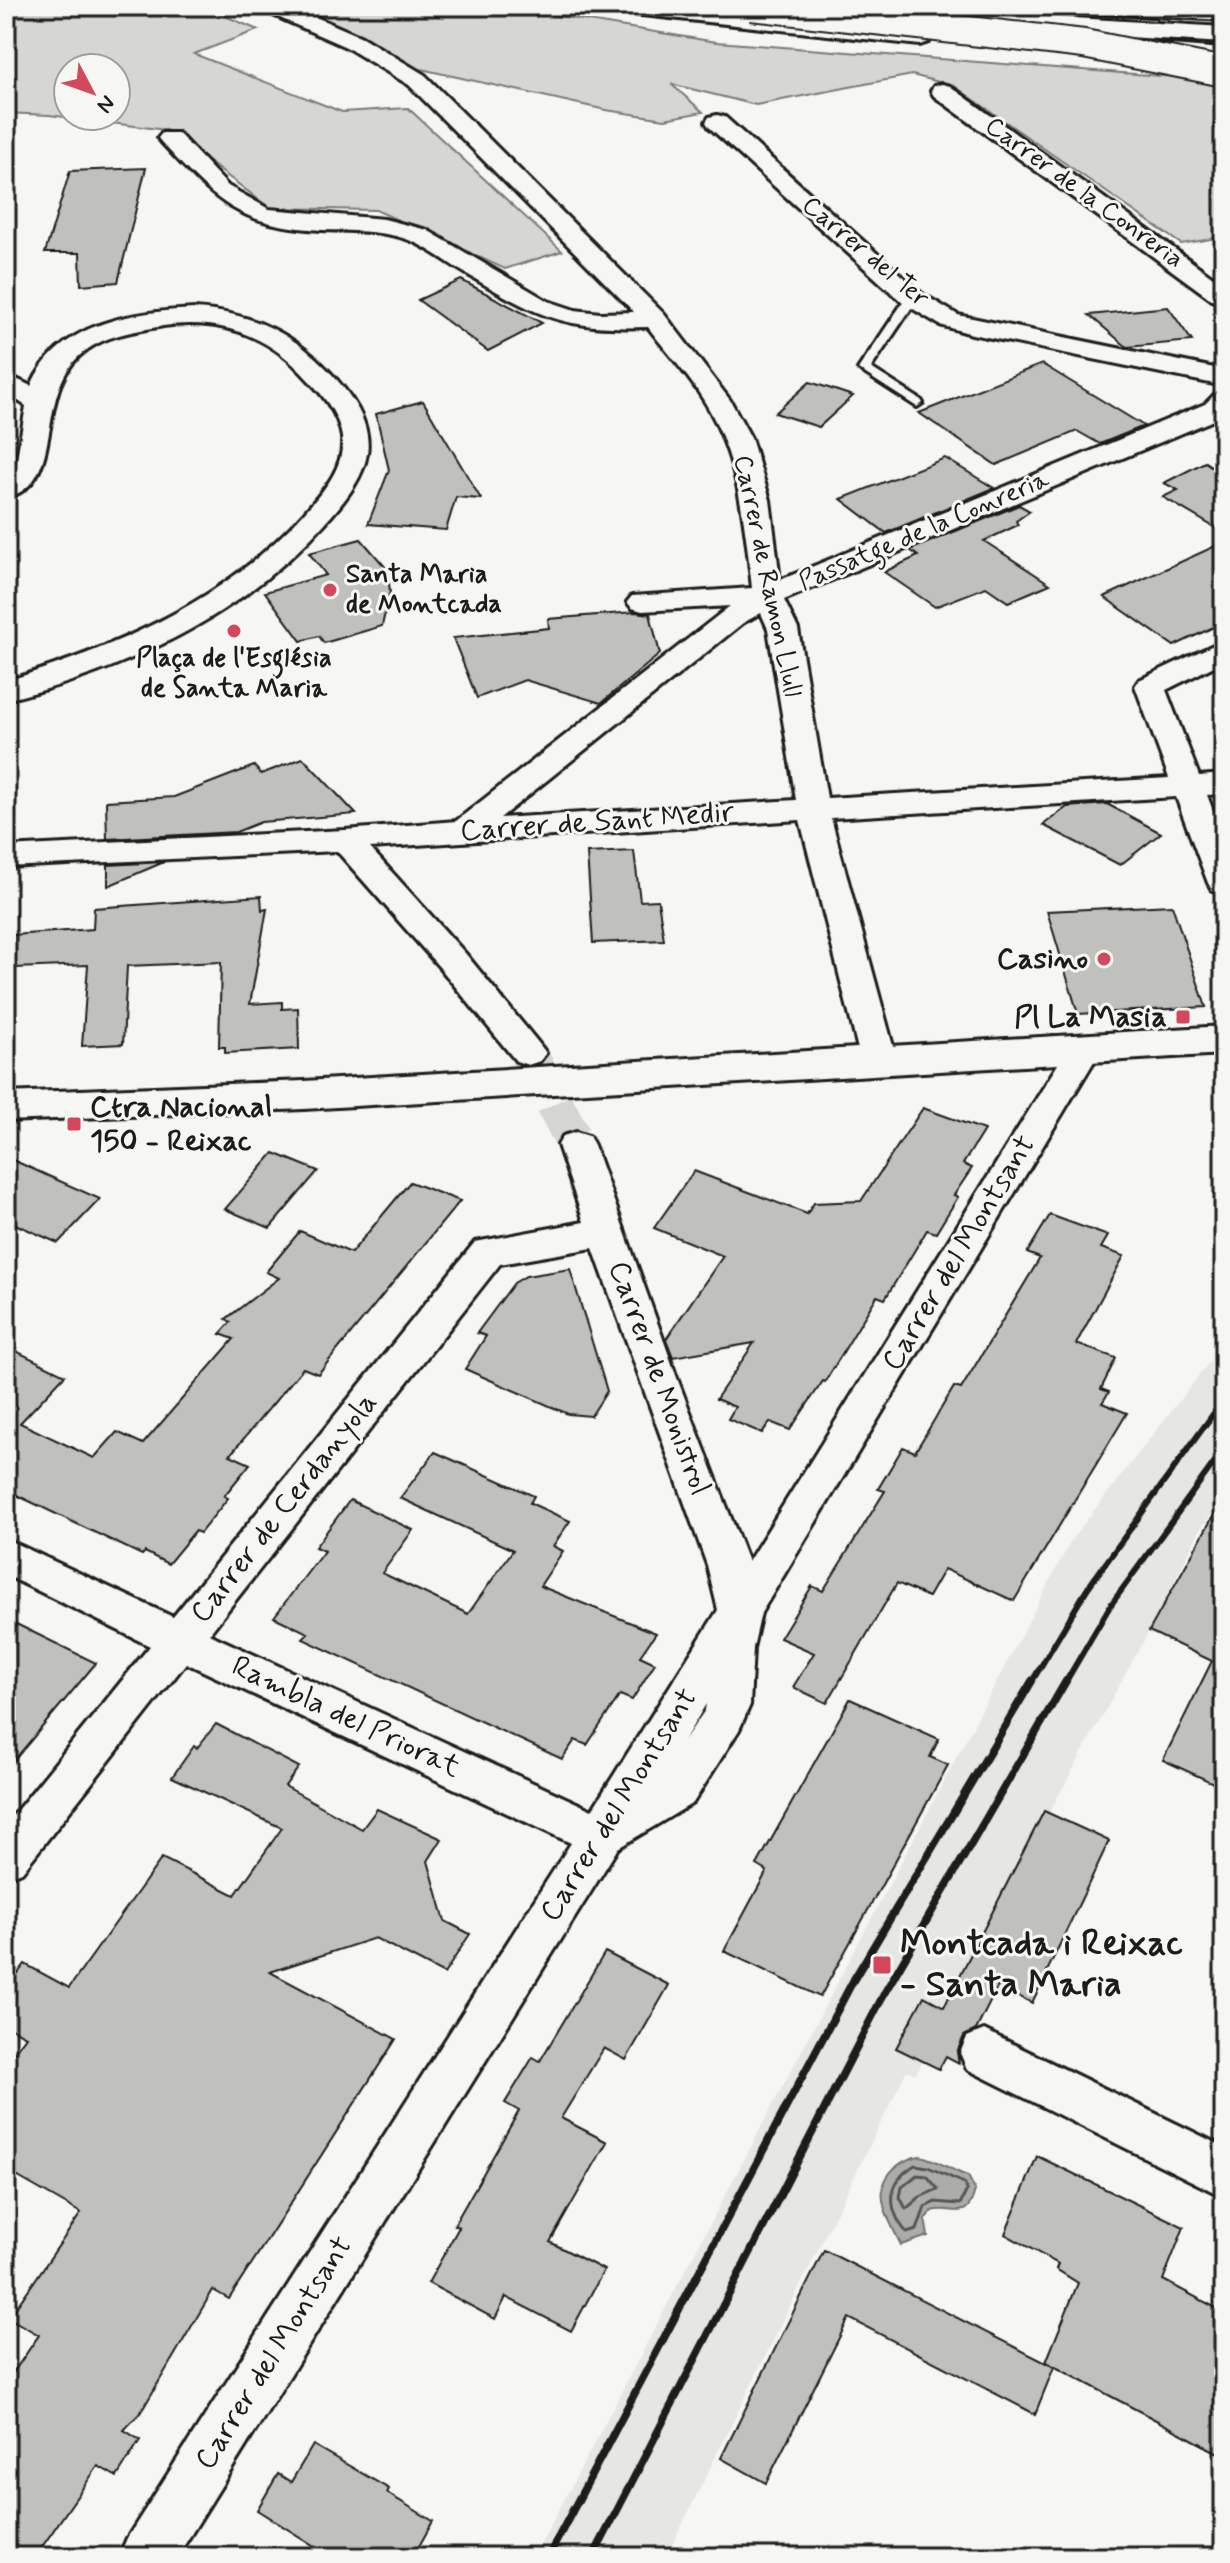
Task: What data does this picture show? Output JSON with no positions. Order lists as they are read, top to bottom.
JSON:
{
  "streets": {
    "street": [
      "Carrer de la Conreria",
      "Carrer del Ter",
      "Passatge de la Conreria",
      "Carrer de Ramon Llull",
      "Carrer de Sant Medir",
      "Carrer del Montsant",
      "Carrer de Monistrol",
      "Carrer de Cerdanyola",
      "Rambla del Priorat"
    ]
  },
  "crossings": [
    ["Passatge de la Conreria", "Carrer de Ramon Llull"],
    ["Passatge de la Conreria", "Carrer de Sant Medir"],
    ["Carrer de Ramon Llull", "Carrer de Sant Medir"],
    ["Carrer del Montsant", "Carrer de Monistrol"],
    ["Carrer del Montsant", "Rambla del Priorat"],
    ["Carrer de Monistrol", "Carrer de Cerdanyola"],
    ["Carrer de Cerdanyola", "Rambla del Priorat"]
  ],
  "places": {
    "other": ["Santa Maria de Montcada", "Plaça de l'Església de Santa Maria", "Casino"],
    "transit": ["Pl La Masia", "Ctra Nacional 150 - Reixac", "Montcada i Reixac - Santa Maria"]
  },
  "north": "bottom right"
}
